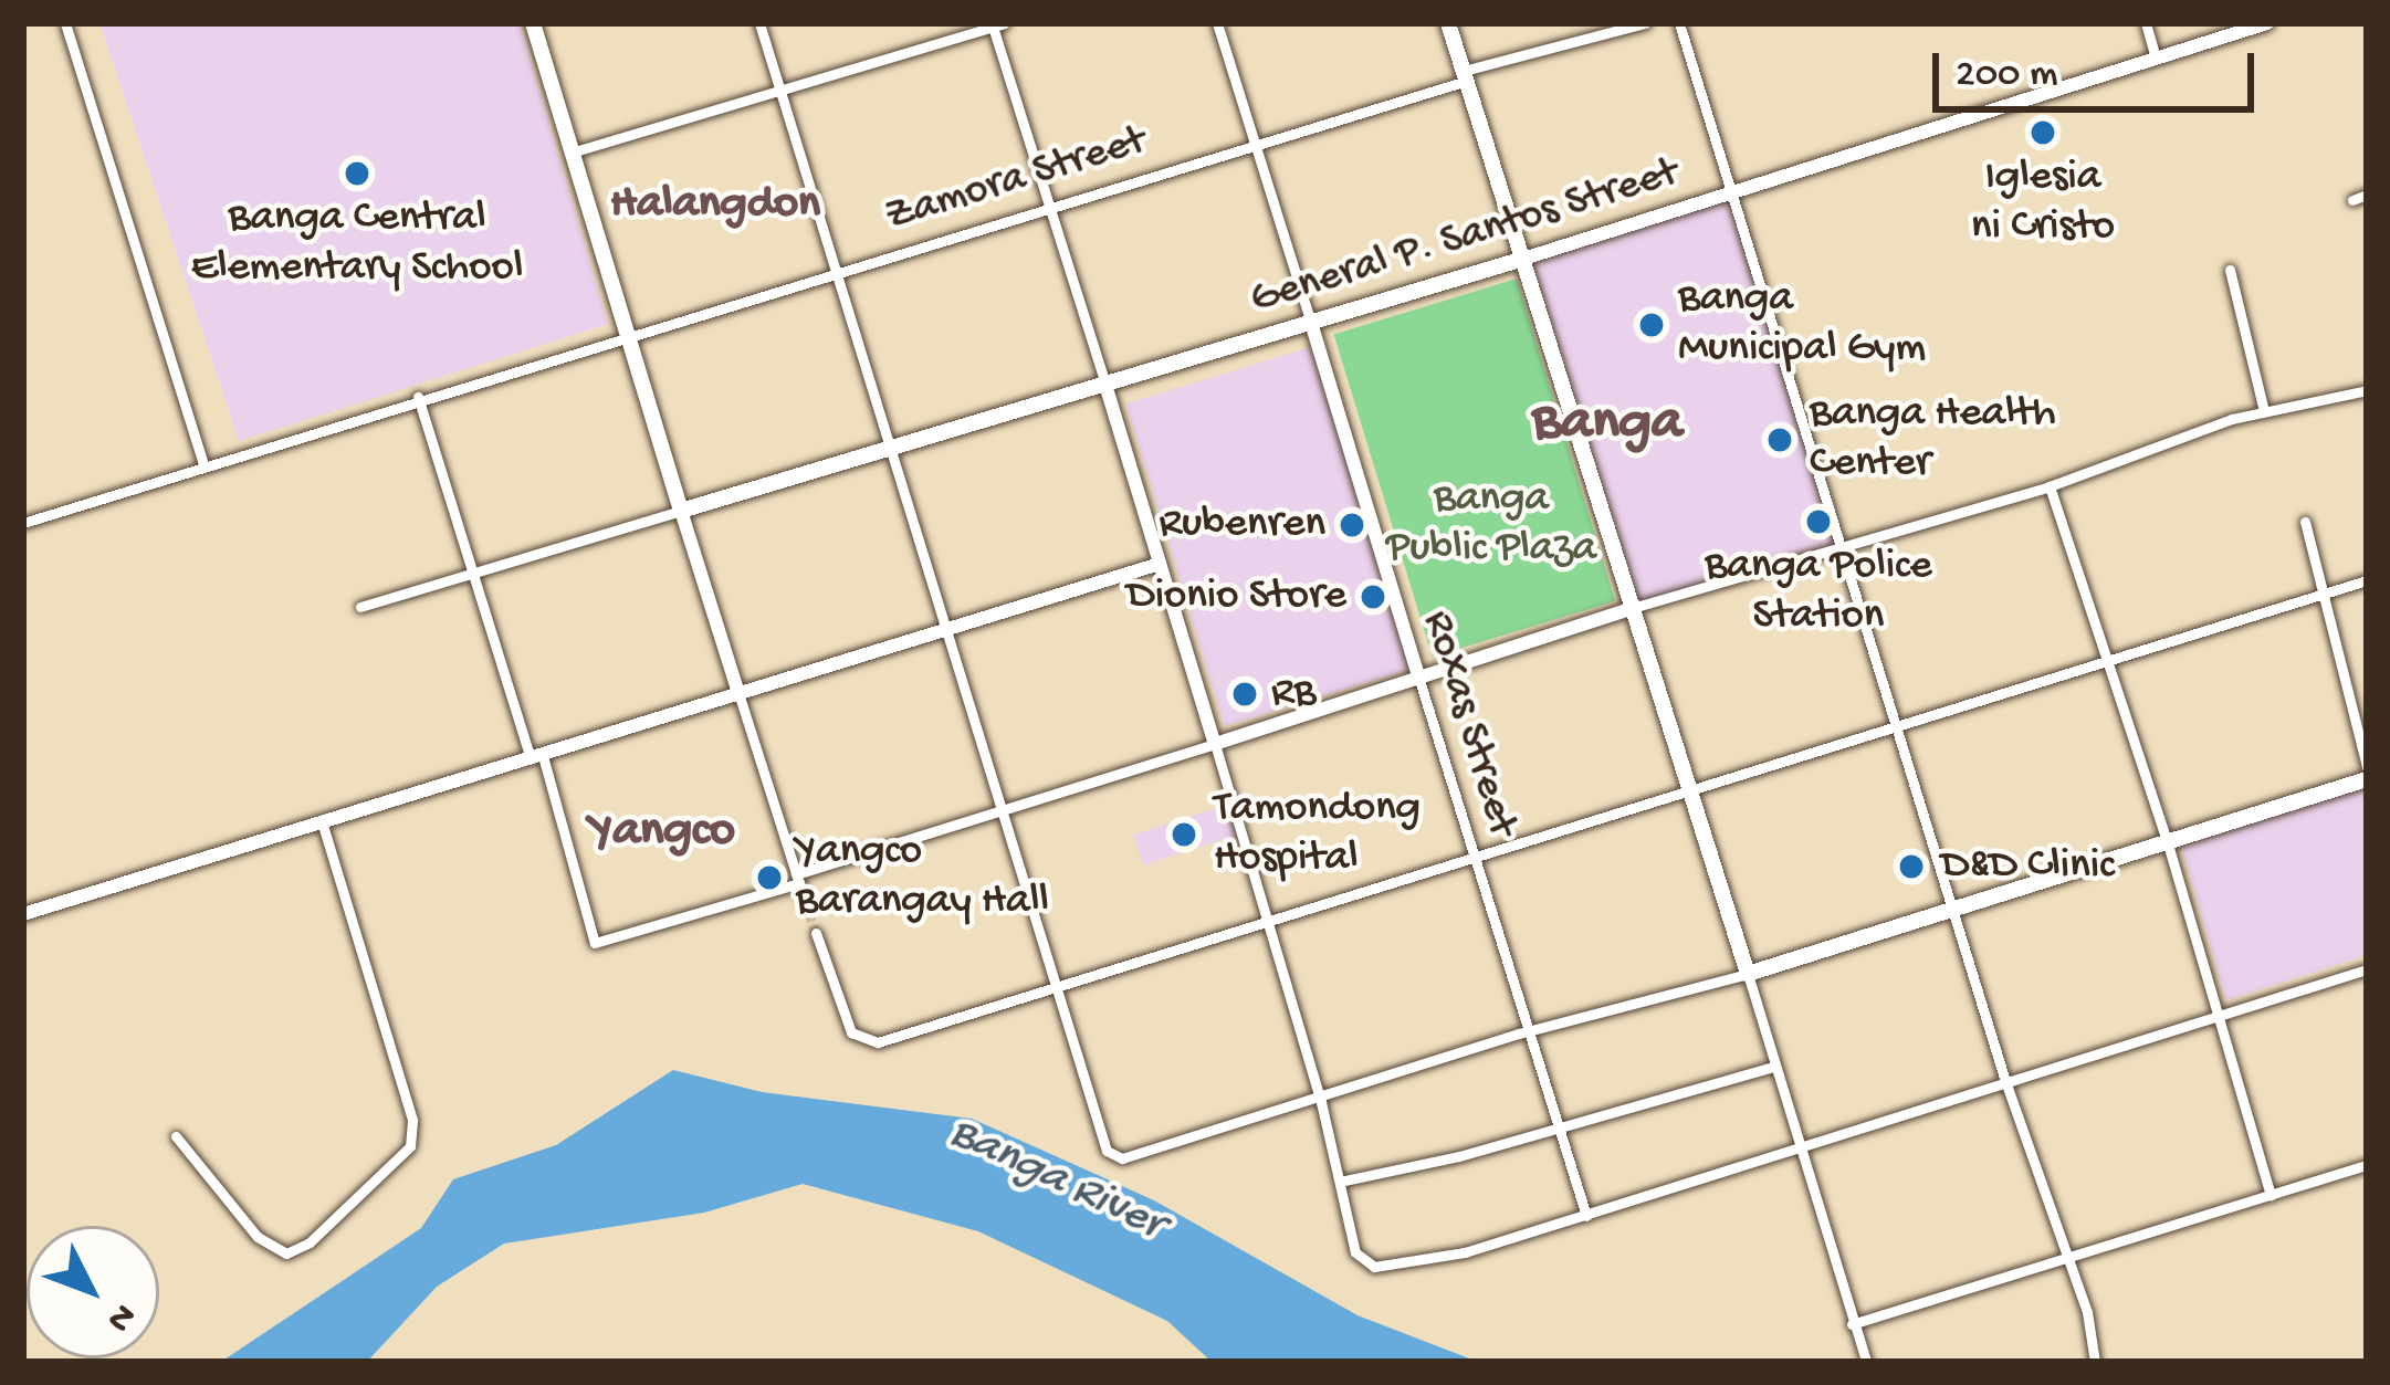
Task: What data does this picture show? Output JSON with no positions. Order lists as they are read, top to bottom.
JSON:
{
  "streets": {
    "main road": ["General P. Santos Street"],
    "street": ["Zamora Street", "Roxas Street"]
  },
  "crossings": [
    ["Zamora Street", "Roxas Street"],
    ["General P. Santos Street", "Roxas Street"]
  ],
  "districts": ["Halangdon", "Banga", "Yangco"],
  "water": ["Banga River"],
  "parks": ["Banga Public Plaza"],
  "places": [
    "Iglesia ni Cristo",
    "Banga Central Elementary School",
    "Banga Municipal Gym",
    "Banga Health Center",
    "Banga Police Station",
    "Rubenren",
    "Dionio Store",
    "RB",
    "Tamondong Hospital",
    "D&D Clinic",
    "Yangco Barangay Hall"
  ],
  "scale_bar": "200 m",
  "north": "bottom right"
}
